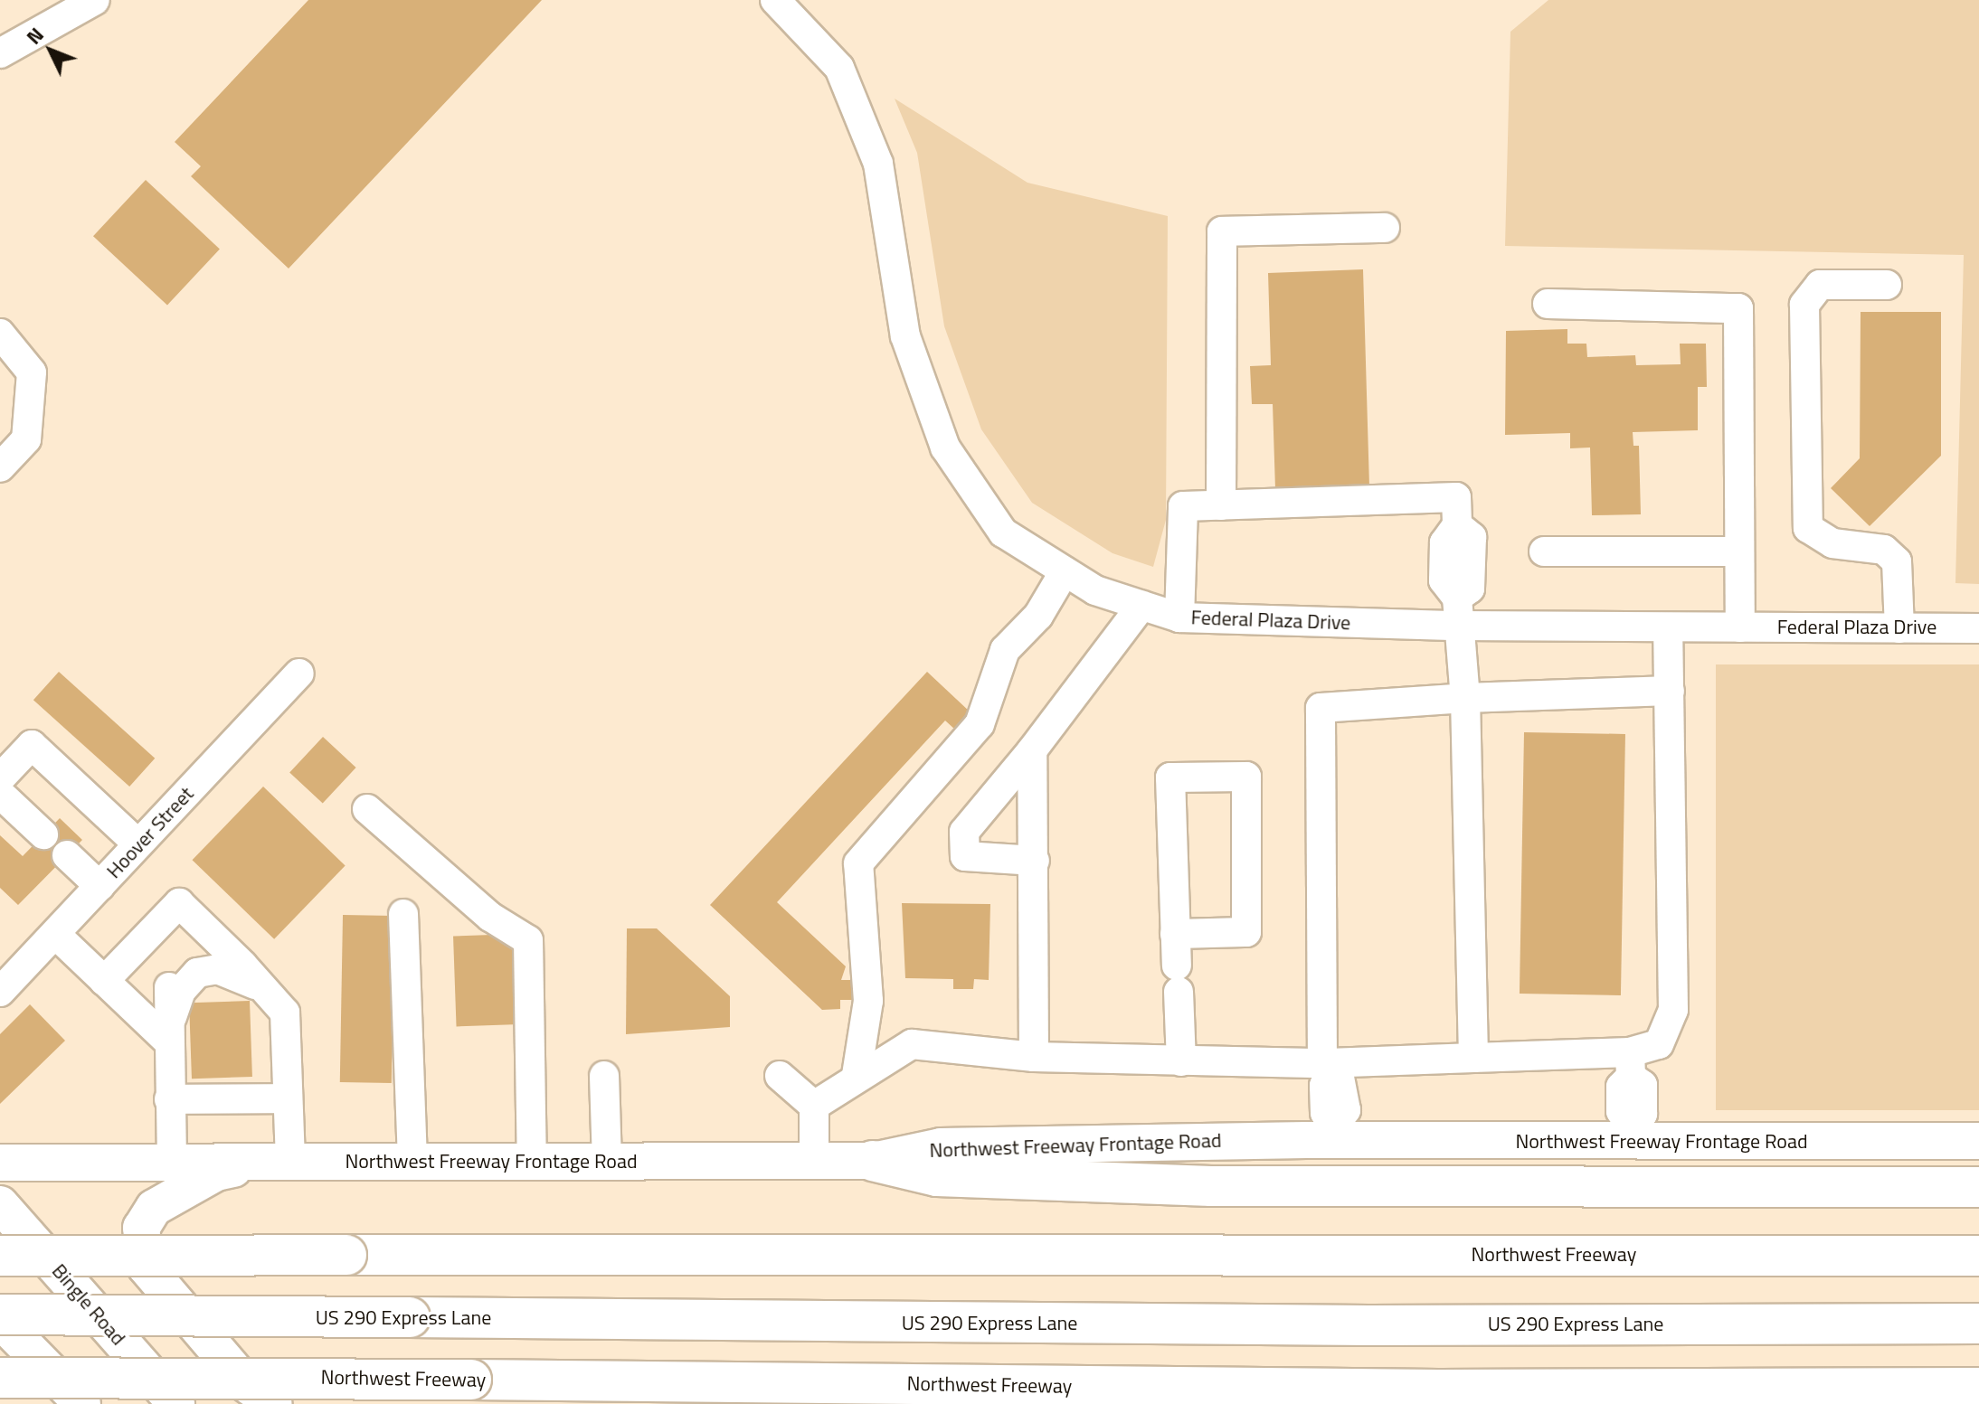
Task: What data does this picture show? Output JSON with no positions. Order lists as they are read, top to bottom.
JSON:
{
  "streets": {
    "highway": ["Northwest Freeway", "US 290 Express Lane"],
    "main road": ["Northwest Freeway Frontage Road", "Bingle Road"],
    "street": ["Federal Plaza Drive", "Hoover Street"]
  },
  "north": "top left"
}
